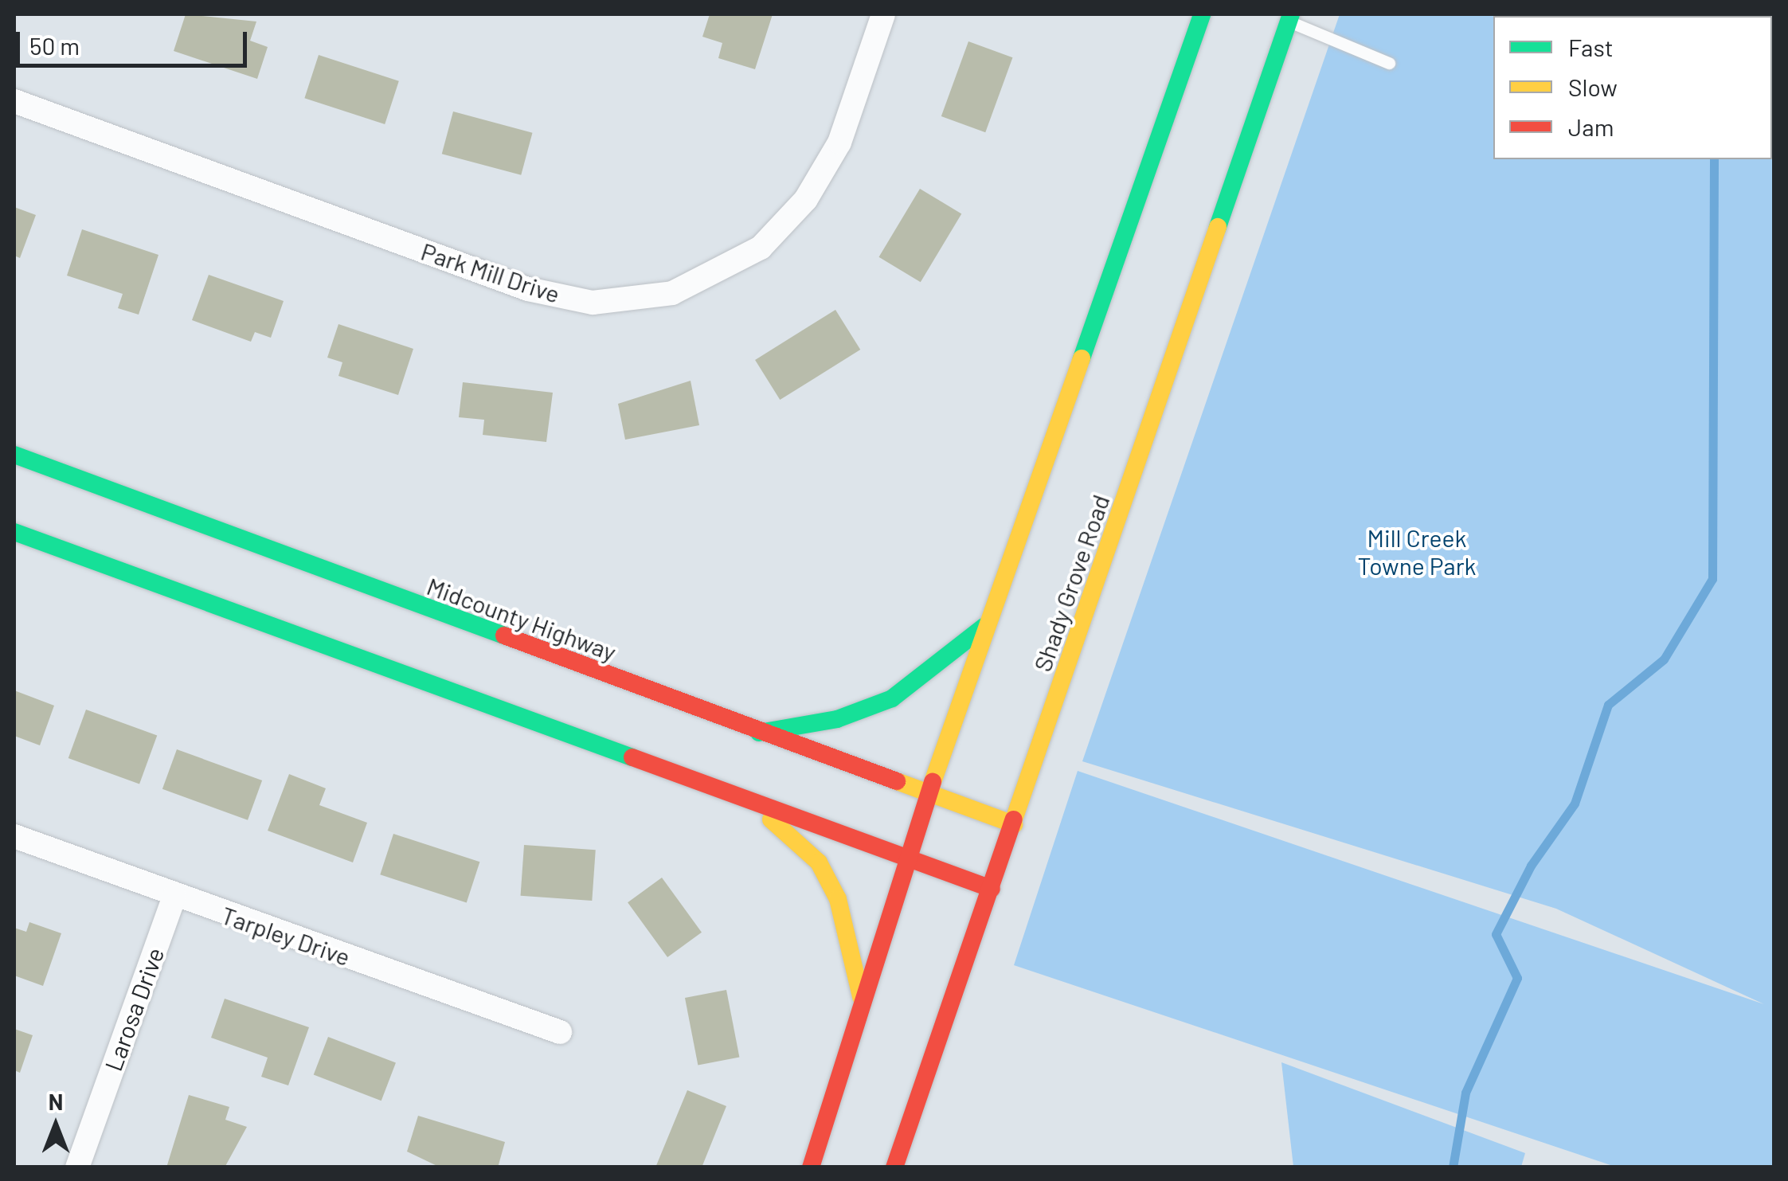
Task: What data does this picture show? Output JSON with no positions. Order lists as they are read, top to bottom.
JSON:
{
  "streets": {
    "main road": ["Shady Grove Road", "Midcounty Highway"],
    "street": ["Park Mill Drive", "Tarpley Drive", "Larosa Drive"]
  },
  "crossings": [
    ["Shady Grove Road", "Midcounty Highway"],
    ["Tarpley Drive", "Larosa Drive"]
  ],
  "parks": ["Mill Creek Towne Park"],
  "legend": ["Fast", "Slow", "Jam"],
  "scale_bar": "50 m",
  "north": "top"
}
